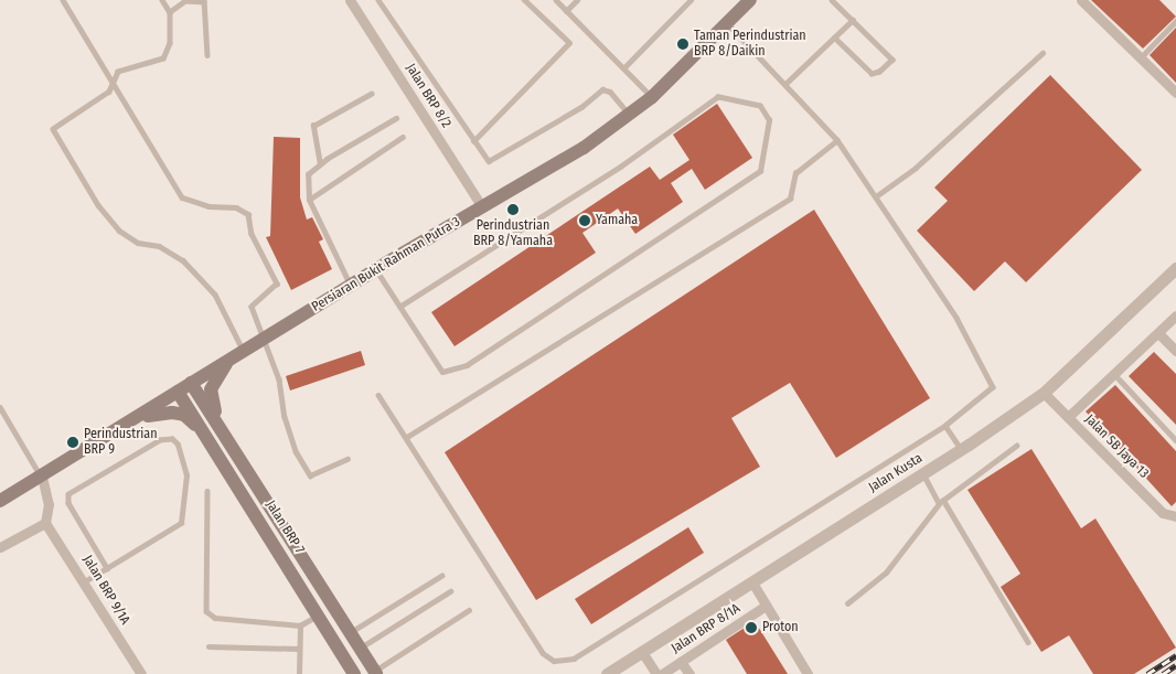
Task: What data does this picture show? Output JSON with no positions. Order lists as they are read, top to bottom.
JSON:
{
  "streets": {
    "main road": ["Persiaran Bukit Rahman Putra 3", "Jalan BRP 7"],
    "street": [
      "Jalan BRP 8/2",
      "Jalan SB Jaya 13",
      "Jalan Kusta",
      "Jalan BRP 9/1A",
      "Jalan BRP 8/1A"
    ]
  },
  "crossings": [
    ["Jalan BRP 8/2", "Persiaran Bukit Rahman Putra 3"],
    ["Persiaran Bukit Rahman Putra 3", "Jalan BRP 7"],
    ["Jalan SB Jaya 13", "Jalan Kusta"]
  ],
  "places": [
    "Taman Perindustrian BRP 8/Daikin",
    "Perindustrian BRP 8/Yamaha",
    "Yamaha",
    "Perindustrian BRP 9",
    "Proton"
  ]
}
